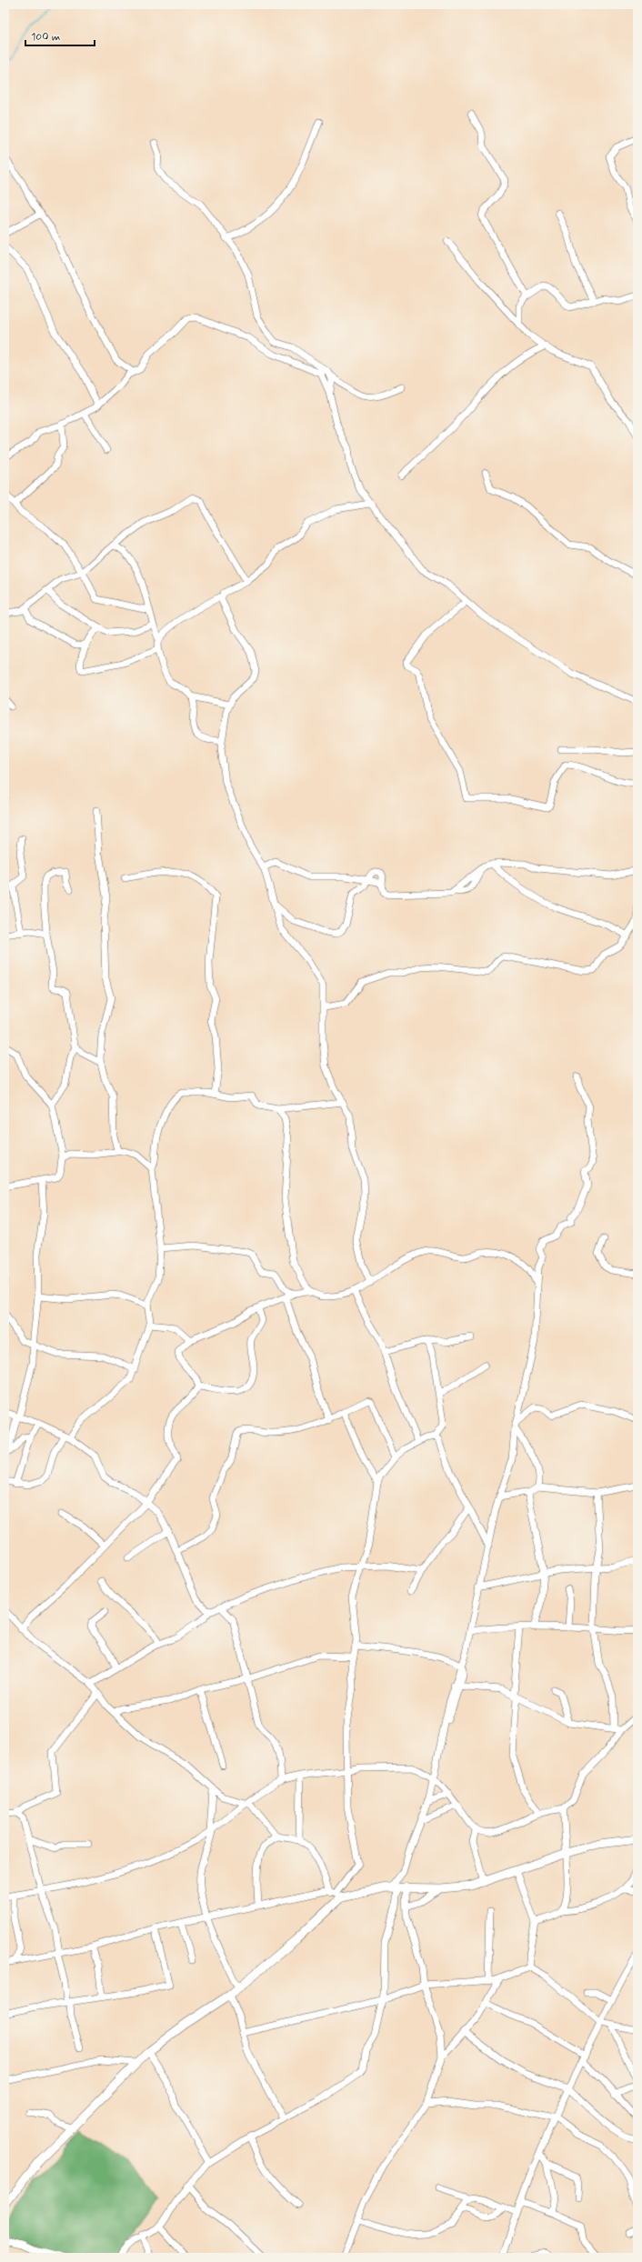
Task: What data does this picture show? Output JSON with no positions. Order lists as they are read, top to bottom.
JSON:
{
  "scale_bar": "100 m"
}
